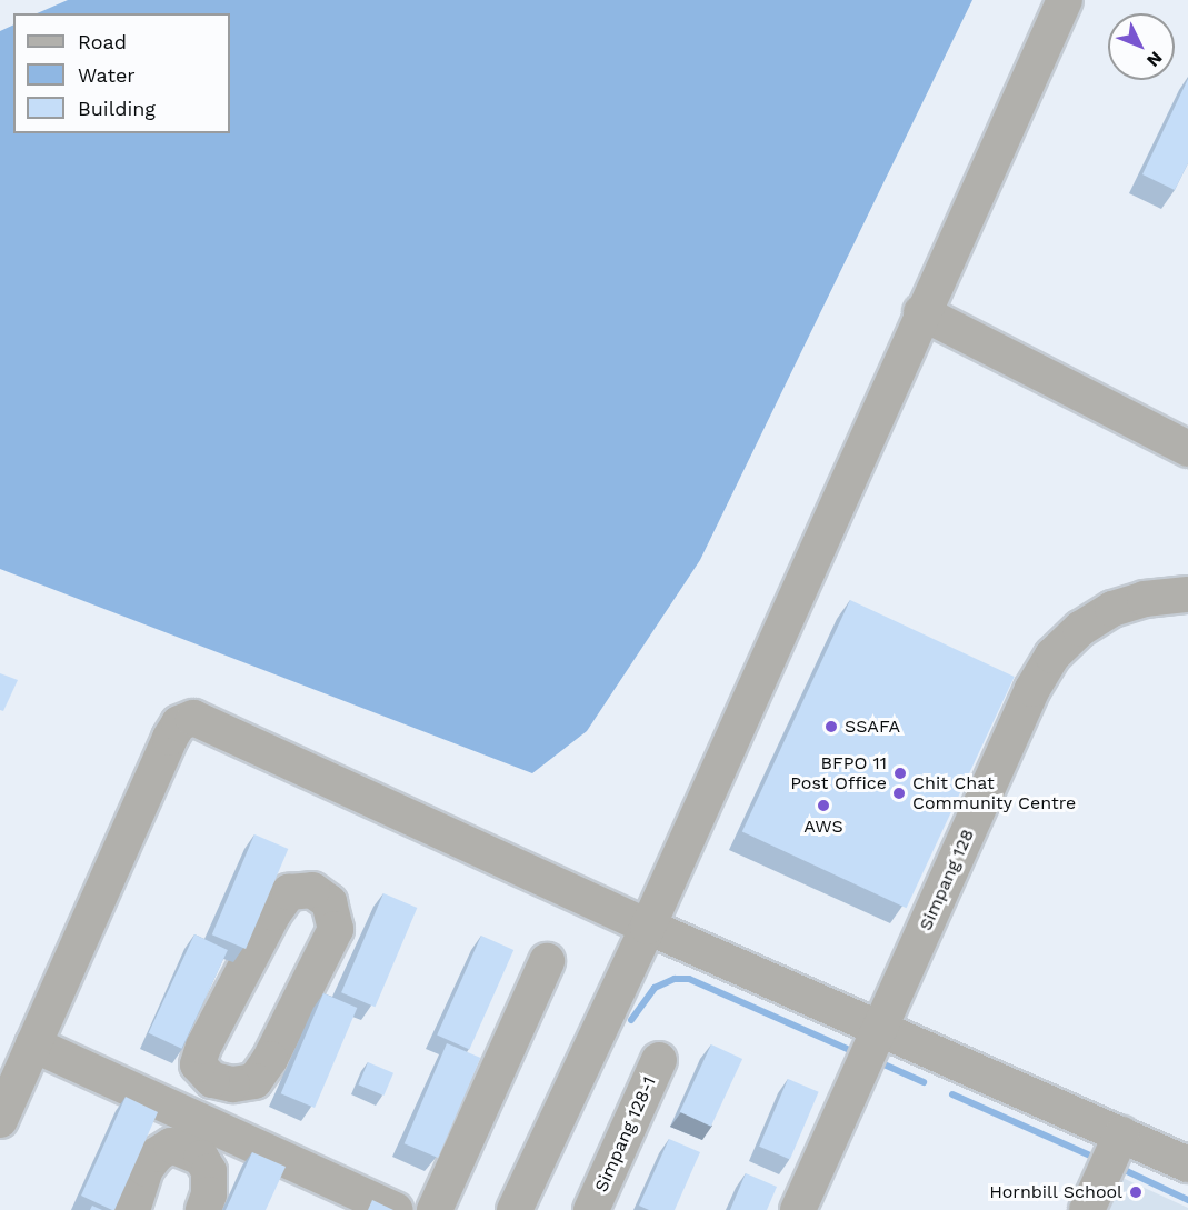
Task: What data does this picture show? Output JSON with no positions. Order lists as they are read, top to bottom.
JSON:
{
  "streets": {
    "street": ["Simpang 128", "Simpang 128-1"]
  },
  "places": [
    "SSAFA",
    "BFPO 11 Post Office",
    "Chit Chat Community Centre",
    "AWS",
    "Hornbill School"
  ],
  "legend": ["Road", "Water", "Building"],
  "north": "bottom right"
}
